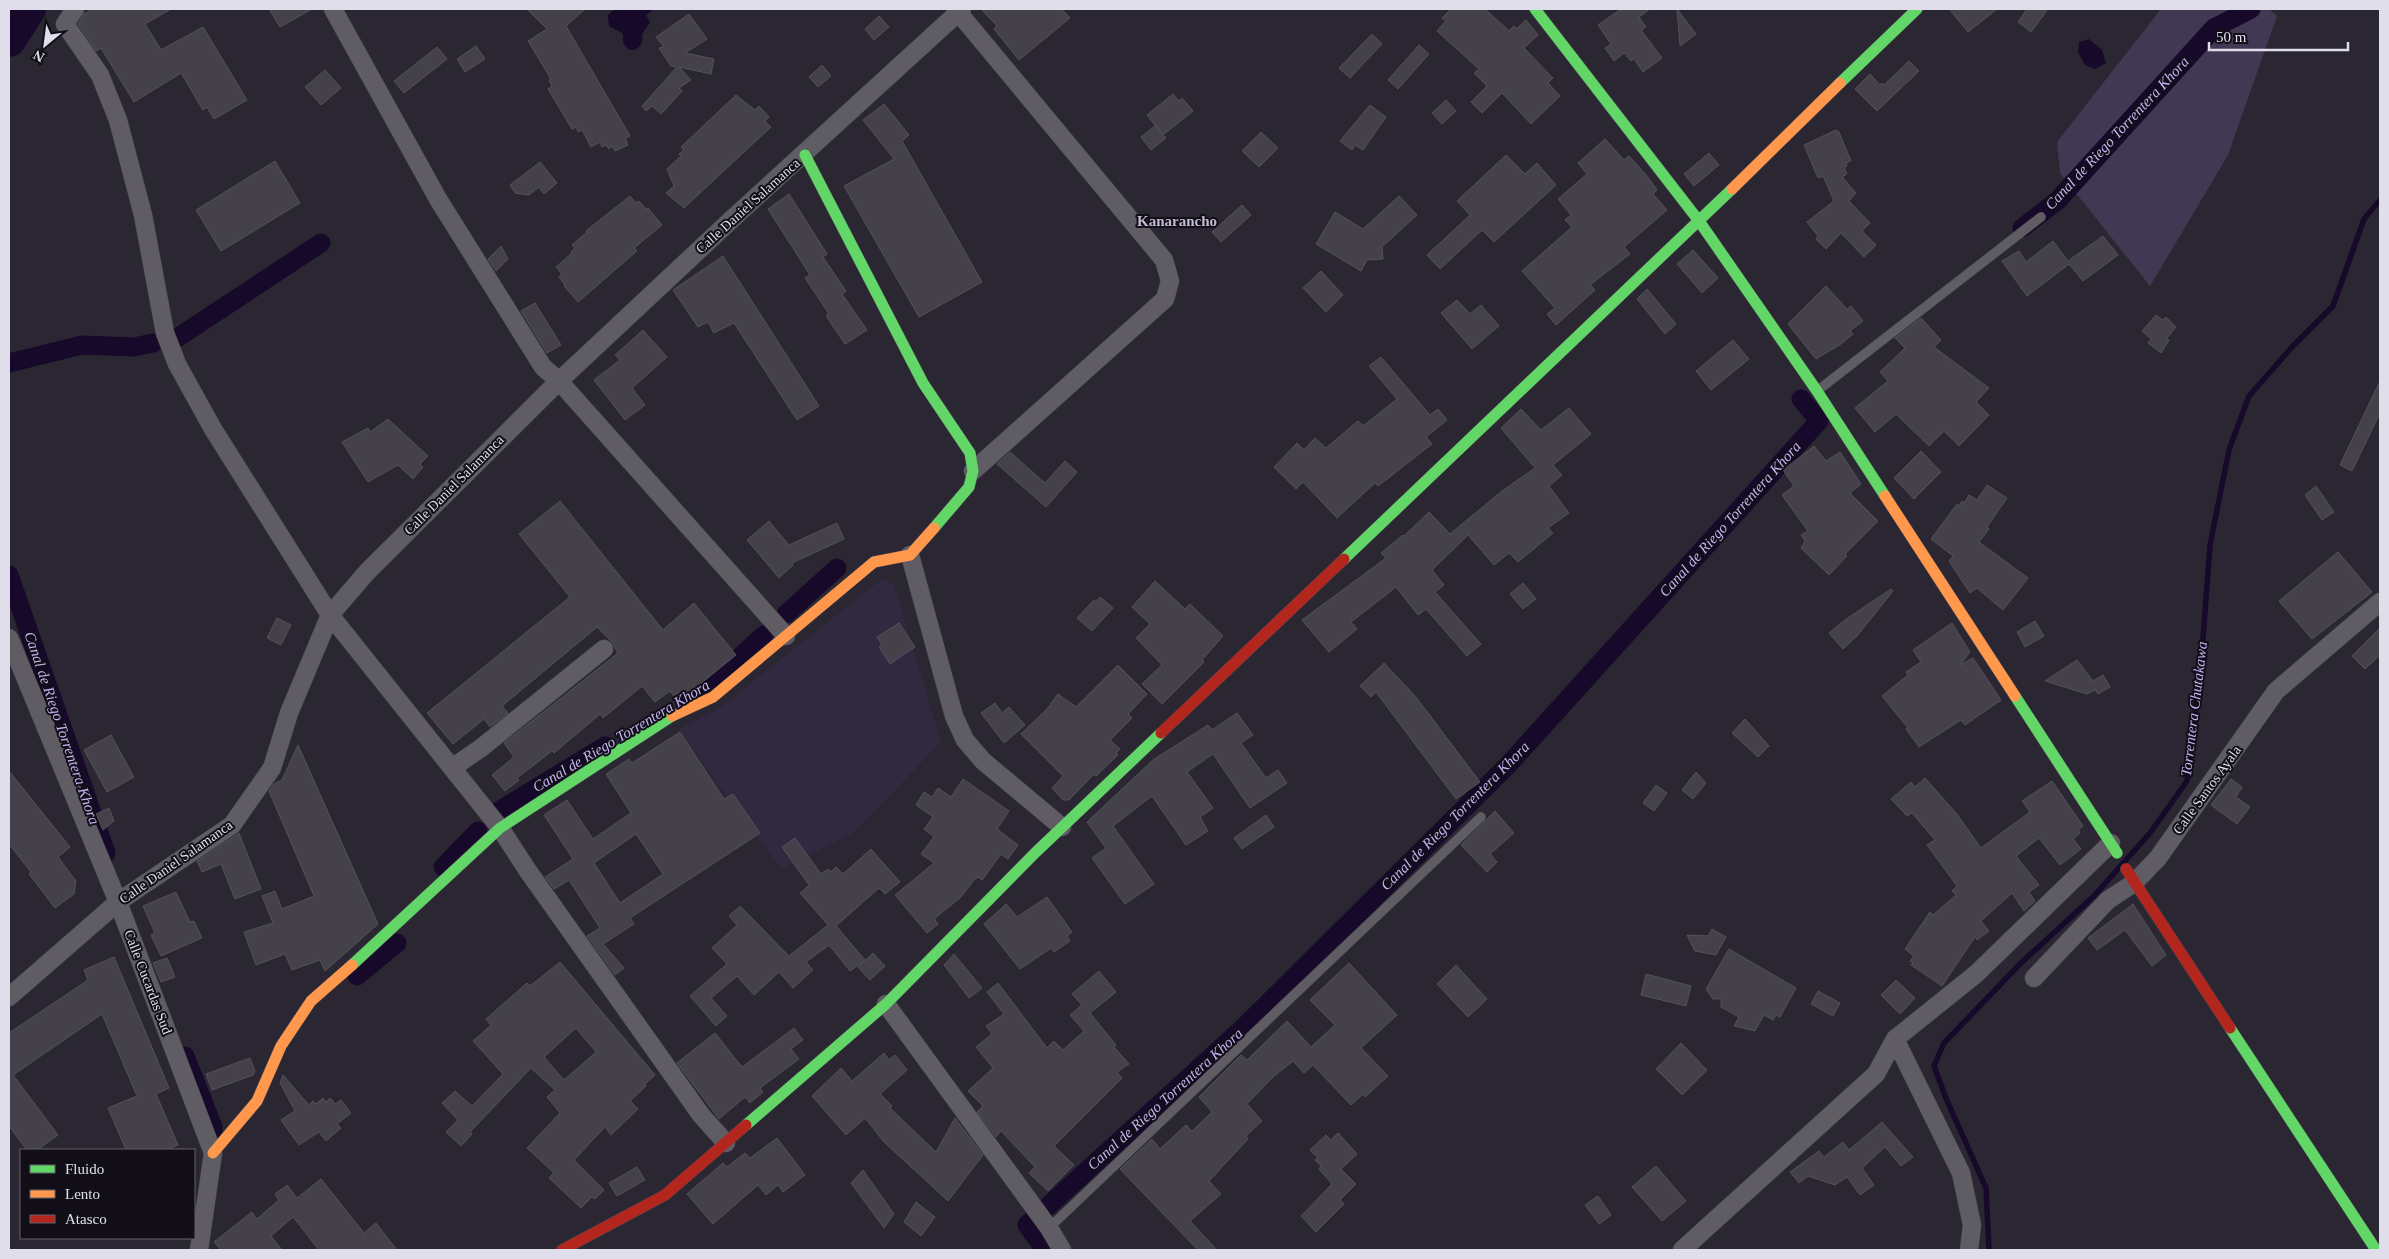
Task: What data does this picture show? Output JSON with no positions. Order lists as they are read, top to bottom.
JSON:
{
  "streets": {
    "street": ["Calle Daniel Salamanca", "Calle Santos Ayala", "Calle Cucardas Sud"]
  },
  "crossings": [
    ["Calle Daniel Salamanca", "Calle Cucardas Sud"]
  ],
  "districts": ["Kanarancho"],
  "water": ["Canal de Riego Torrentera Khora", "Torrentera Chutakawa"],
  "legend": ["Fluido", "Lento", "Atasco"],
  "scale_bar": "50 m",
  "north": "bottom left"
}
